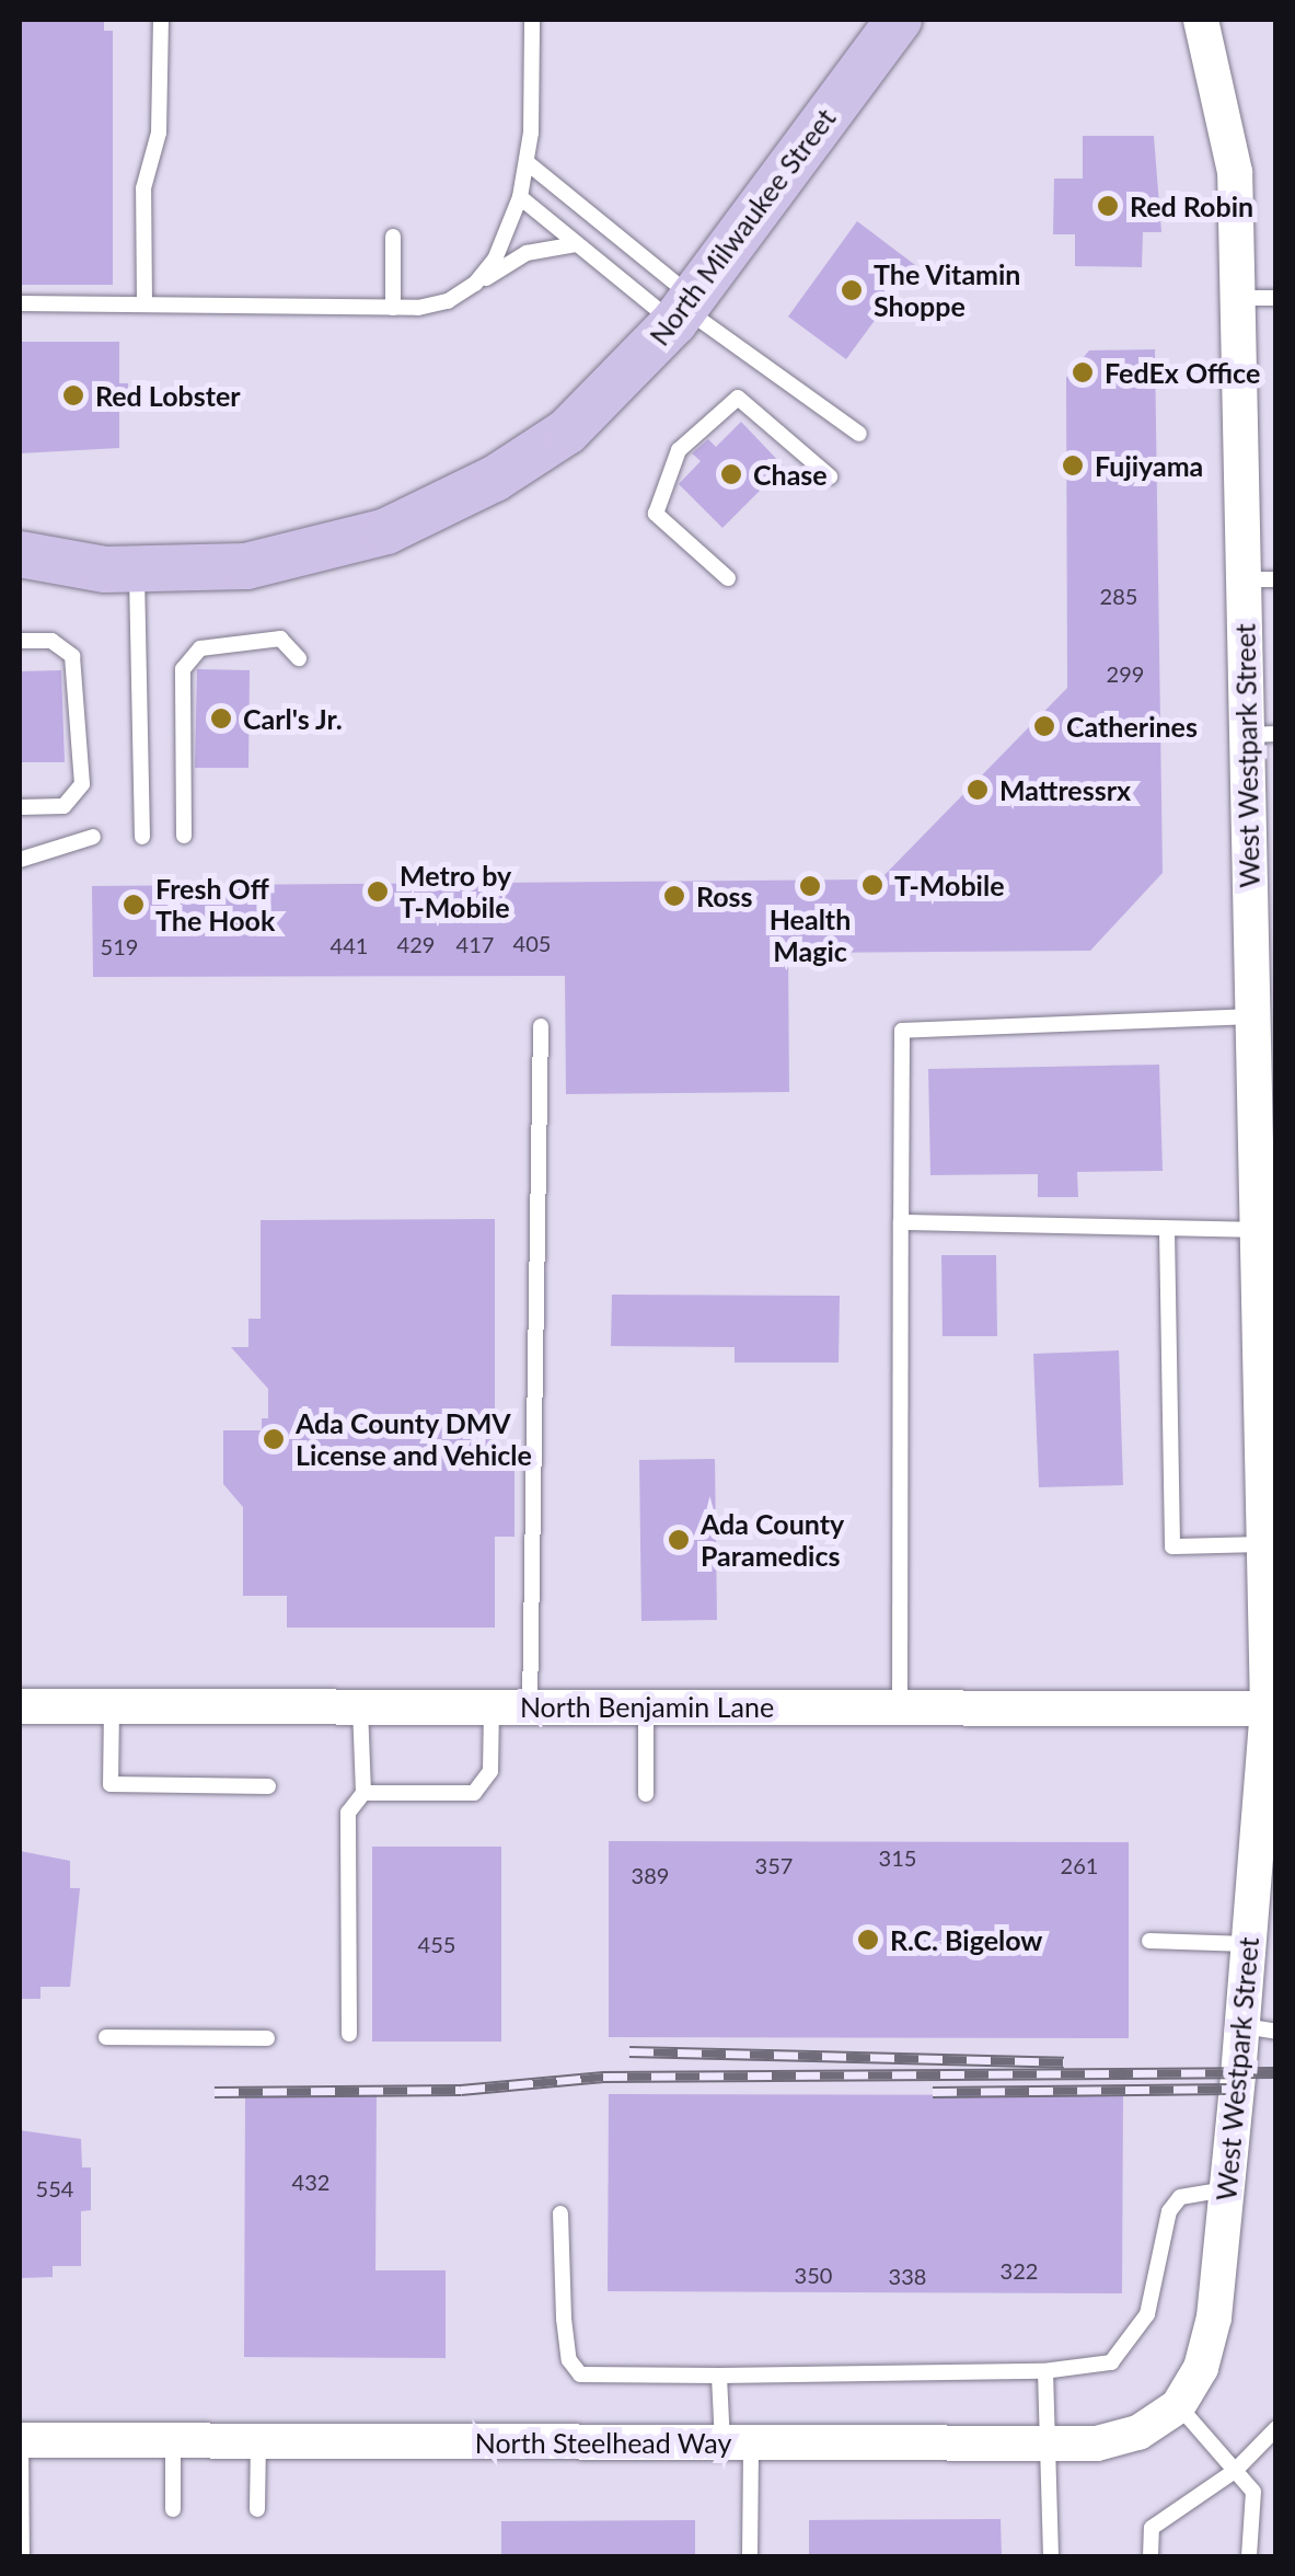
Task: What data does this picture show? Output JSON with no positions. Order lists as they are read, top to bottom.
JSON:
{
  "streets": {
    "main road": ["North Milwaukee Street"],
    "street": ["West Westpark Street", "North Benjamin Lane", "North Steelhead Way"]
  },
  "crossings": [
    ["West Westpark Street", "North Benjamin Lane"],
    ["West Westpark Street", "North Steelhead Way"]
  ],
  "places": [
    "Red Robin",
    "The Vitamin Shoppe",
    "FedEx Office",
    "Red Lobster",
    "Fujiyama",
    "Chase",
    "Carl's Jr.",
    "Catherines",
    "Mattressrx",
    "T-Mobile",
    "Health Magic",
    "Metro by T-Mobile",
    "Ross",
    "Fresh Off The Hook",
    "Ada County DMV License and Vehicle",
    "Ada County Paramedics",
    "R.C. Bigelow"
  ],
  "house_numbers": [
    "285",
    "299",
    "405",
    "429",
    "417",
    "441",
    "519",
    "315",
    "357",
    "261",
    "389",
    "455",
    "432",
    "554",
    "322",
    "350",
    "338"
  ]
}
